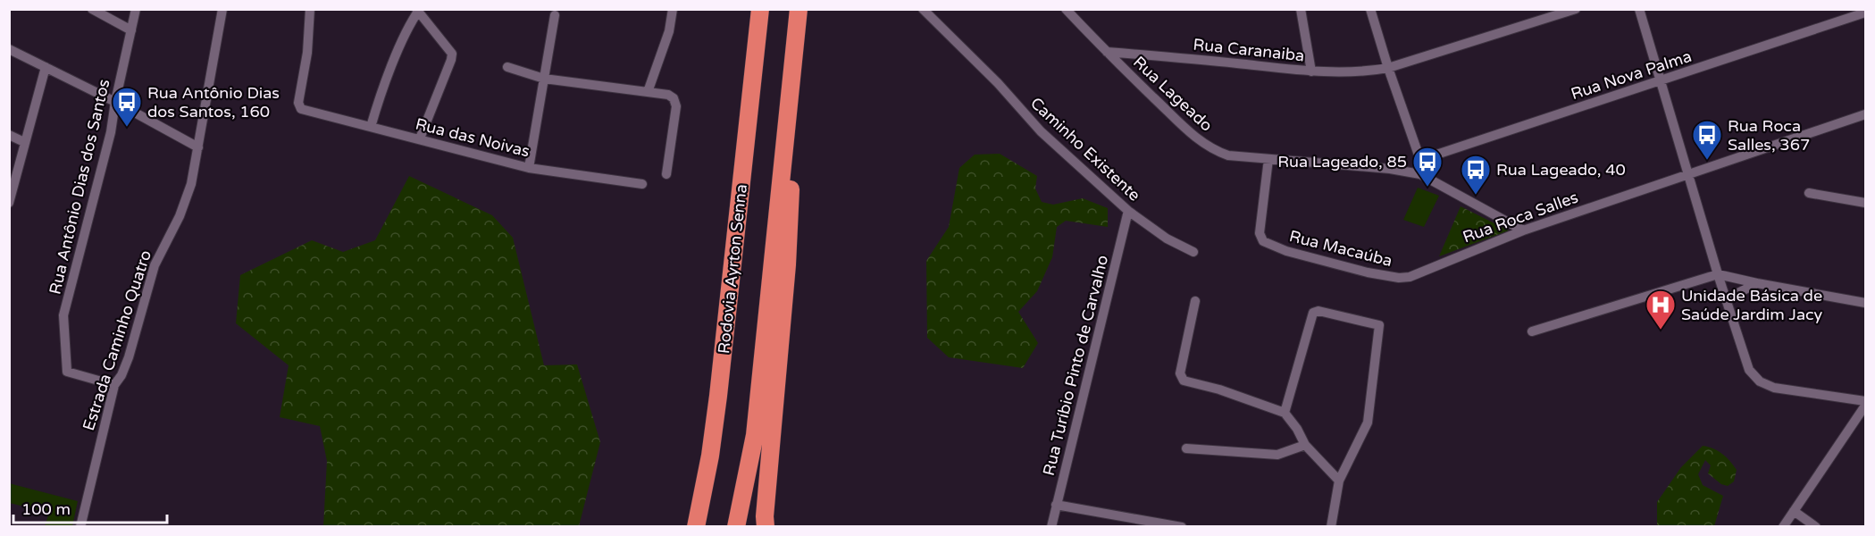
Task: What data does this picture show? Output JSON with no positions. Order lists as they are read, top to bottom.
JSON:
{
  "streets": {
    "highway": ["Rodovia Ayrton Senna"],
    "street": [
      "Rua Caranaiba",
      "Rua Nova Palma",
      "Rua Lageado",
      "Rua das Noivas",
      "Caminho Existente",
      "Rua Antônio Dias dos Santos",
      "Rua Roca Salles",
      "Rua Macaúba",
      "Estrada Caminho Quatro",
      "Rua Turíbio Pinto de Carvalho"
    ]
  },
  "crossings": [
    ["Rua Caranaiba", "Rua Lageado"],
    ["Rua Lageado", "Rua Roca Salles"],
    ["Rua Lageado", "Rua Macaúba"],
    ["Caminho Existente", "Rua Turíbio Pinto de Carvalho"],
    ["Rua Antônio Dias dos Santos", "Estrada Caminho Quatro"],
    ["Rua Roca Salles", "Rua Macaúba"]
  ],
  "places": {
    "bus stop": [
      "Rua Antônio Dias dos Santos, 160",
      "Rua Roca Salles, 367",
      "Rua Lageado, 85",
      "Rua Lageado, 40"
    ],
    "hospital": ["Unidade Básica de Saúde Jardim Jacy"]
  },
  "scale_bar": "100 m"
}
